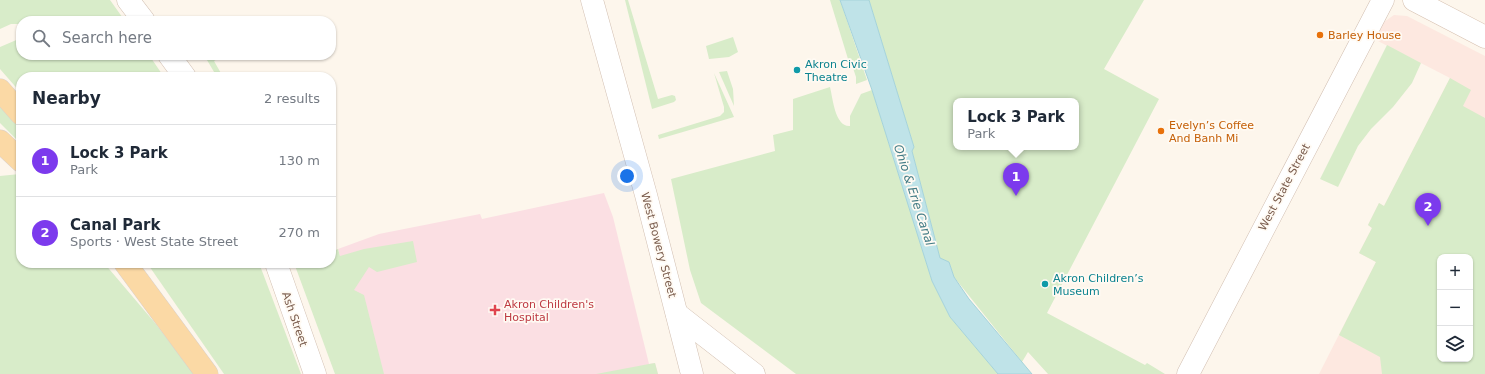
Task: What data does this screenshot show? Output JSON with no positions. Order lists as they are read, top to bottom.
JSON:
{
  "streets": {
    "street": ["West State Street", "West Bowery Street", "Ash Street"]
  },
  "water": ["Ohio & Erie Canal"],
  "places": {
    "other": [
      "Barley House",
      "Akron Civic Theatre",
      "Evelyn’s Coffee And Banh Mi",
      "Akron Children’s Museum"
    ],
    "health": ["Akron Children's Hospital"]
  },
  "page": {
    "search": "Search here",
    "heading": ["Nearby", "2 results"],
    "popup": ["Lock 3 Park", "Park"],
    "list": [
      {
        "mark": "1",
        "name": "Lock 3 Park",
        "note": "Park",
        "value": "130 m"
      },
      {
        "mark": "2",
        "name": "Canal Park",
        "note": "Sports · West State Street",
        "value": "270 m"
      }
    ],
    "pins": ["1", "2"],
    "map_buttons": ["+", "−"]
  }
}
